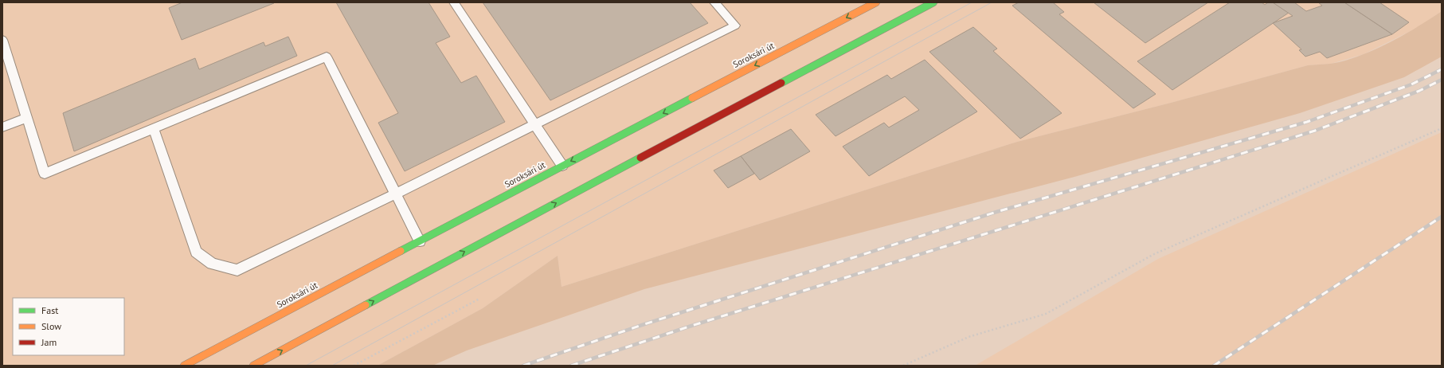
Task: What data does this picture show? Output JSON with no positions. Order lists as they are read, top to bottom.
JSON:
{
  "streets": {
    "main road": ["Soroksári út"]
  },
  "legend": ["Fast", "Slow", "Jam"]
}
